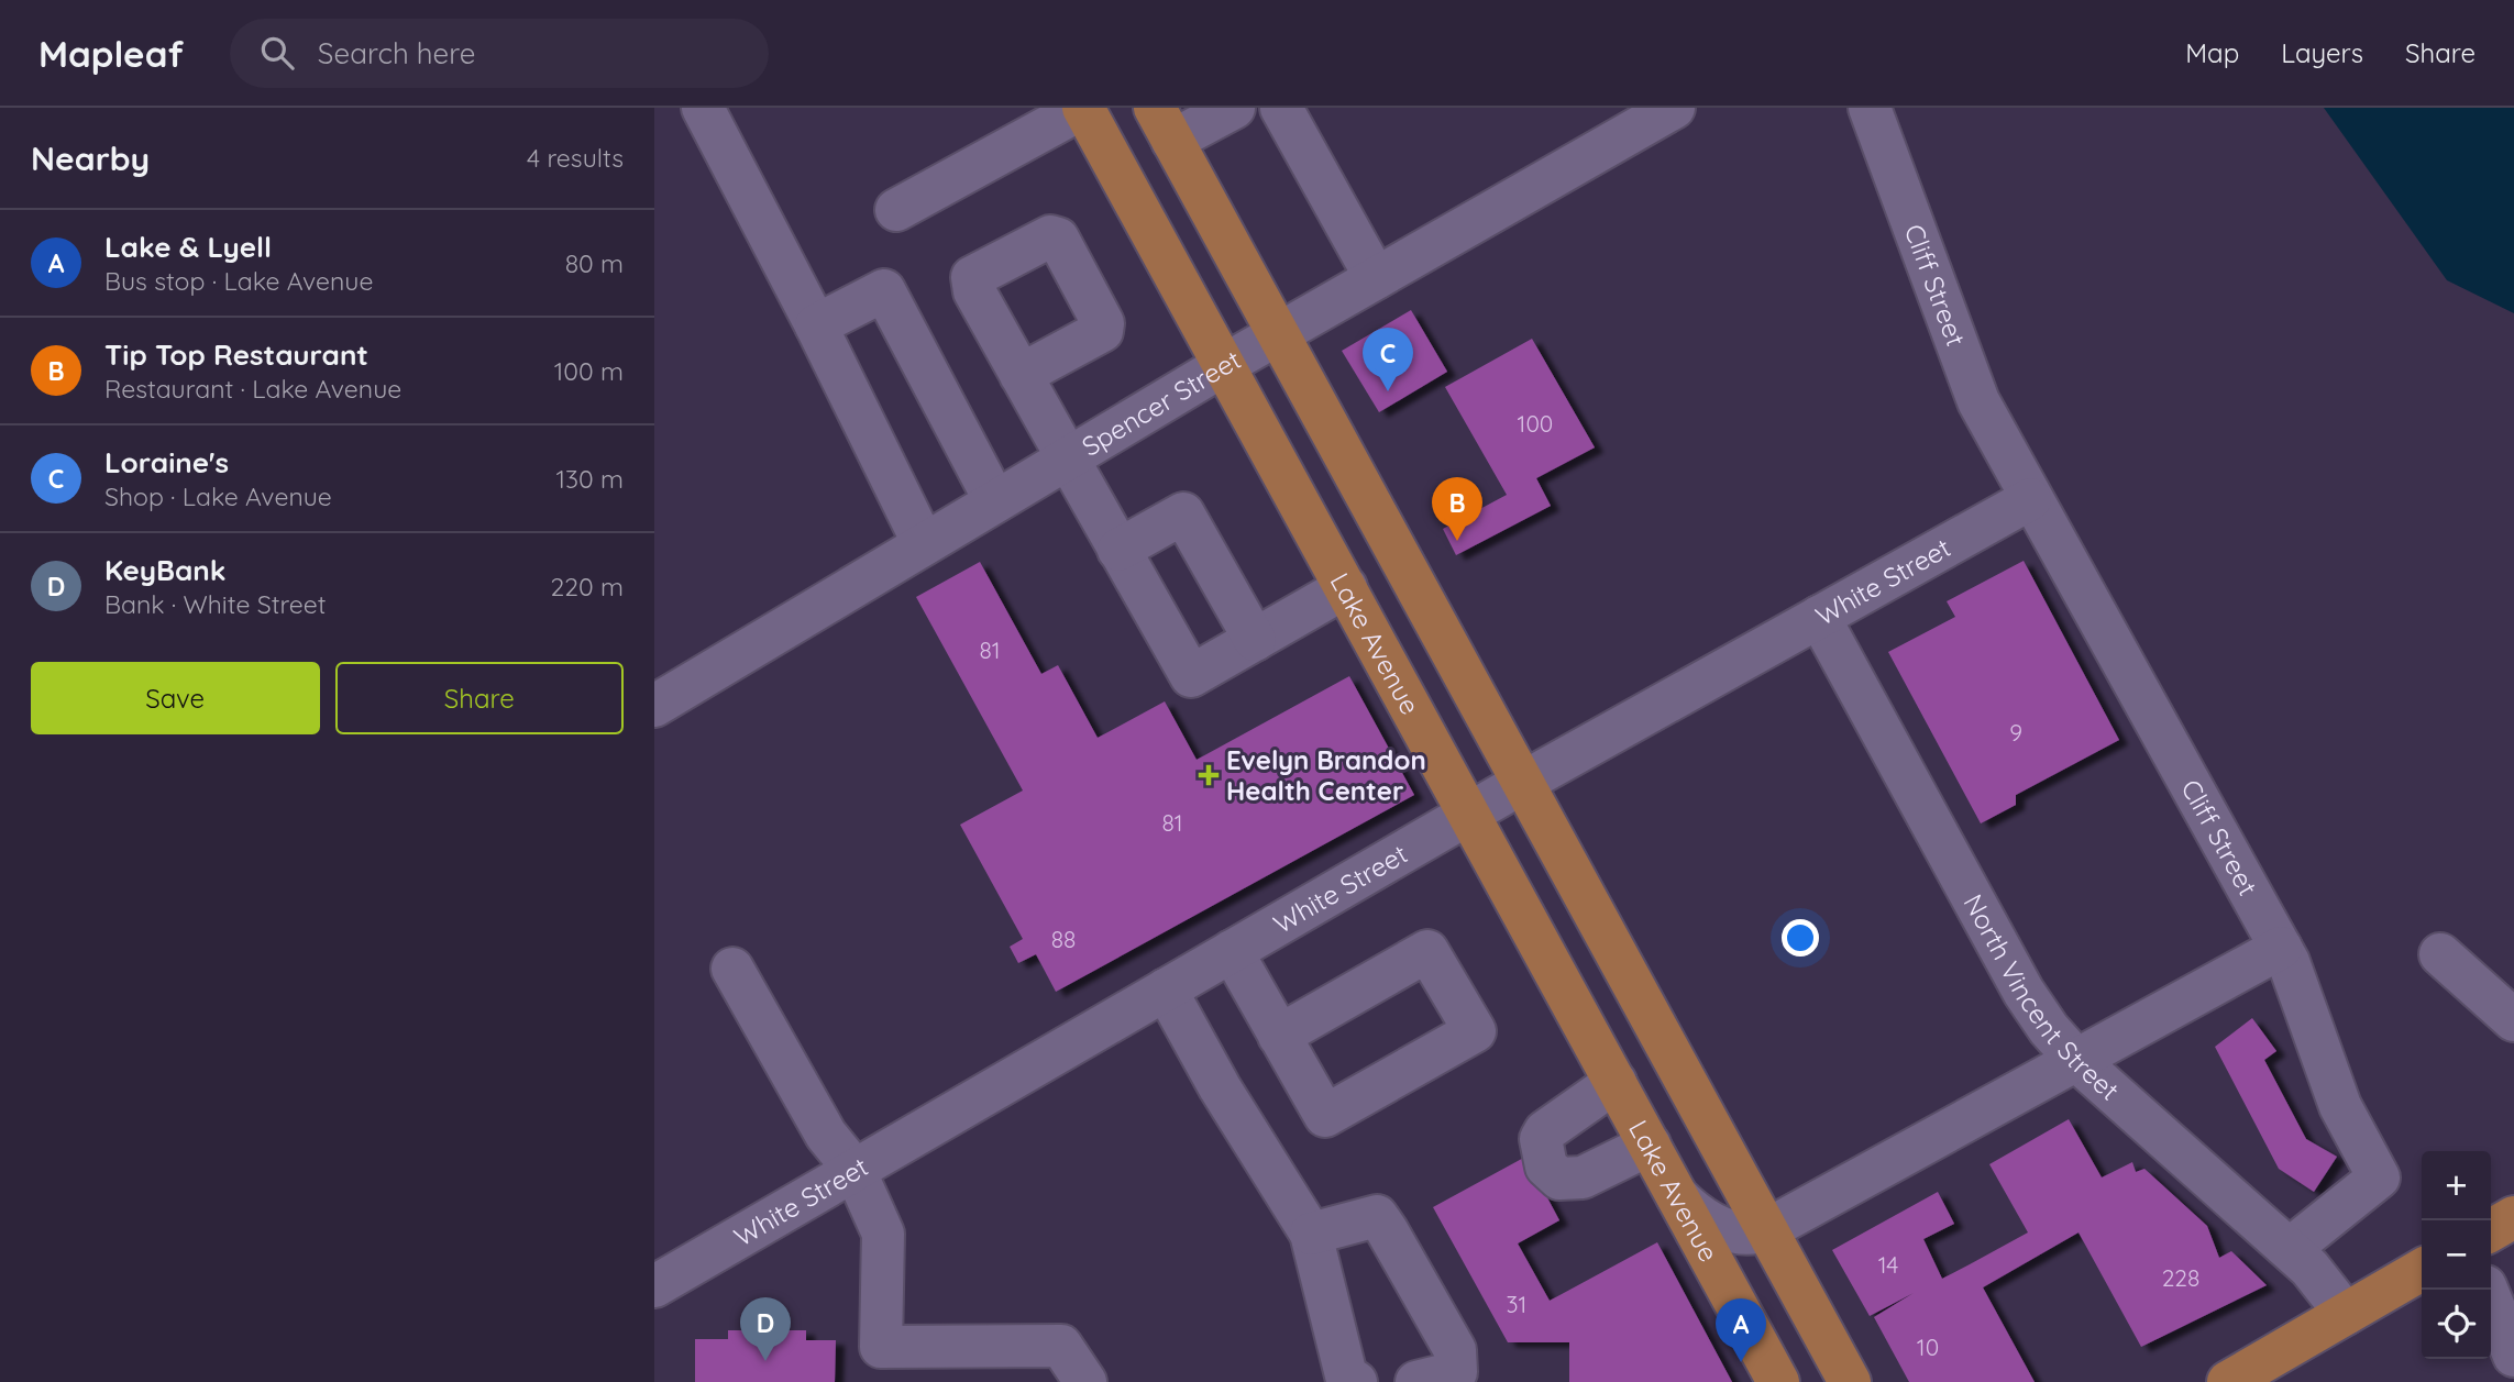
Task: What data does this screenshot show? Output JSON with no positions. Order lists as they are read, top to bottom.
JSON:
{
  "streets": {
    "main road": ["Lake Avenue"],
    "street": [
      "Cliff Street",
      "Spencer Street",
      "White Street",
      "North Vincent Street"
    ]
  },
  "crossings": [
    ["Cliff Street", "White Street"],
    ["Cliff Street", "North Vincent Street"],
    ["Spencer Street", "Lake Avenue"],
    ["White Street", "Lake Avenue"],
    ["White Street", "North Vincent Street"]
  ],
  "places": {
    "health": ["Evelyn Brandon Health Center"]
  },
  "house_numbers": [
    "100",
    "81",
    "9",
    "81",
    "88",
    "14",
    "228",
    "31",
    "10"
  ],
  "page": {
    "header": "Mapleaf",
    "search": "Search here",
    "nav": ["Map", "Layers", "Share"],
    "heading": ["Nearby", "4 results"],
    "list": [
      {
        "mark": "A",
        "name": "Lake & Lyell",
        "note": "Bus stop · Lake Avenue",
        "value": "80 m"
      },
      {
        "mark": "B",
        "name": "Tip Top Restaurant",
        "note": "Restaurant · Lake Avenue",
        "value": "100 m"
      },
      {
        "mark": "C",
        "name": "Loraine's",
        "note": "Shop · Lake Avenue",
        "value": "130 m"
      },
      {
        "mark": "D",
        "name": "KeyBank",
        "note": "Bank · White Street",
        "value": "220 m"
      }
    ],
    "pins": [
      "C",
      "B",
      "D",
      "A"
    ],
    "buttons": ["Save", "Share"],
    "map_buttons": ["+", "−"]
  }
}
